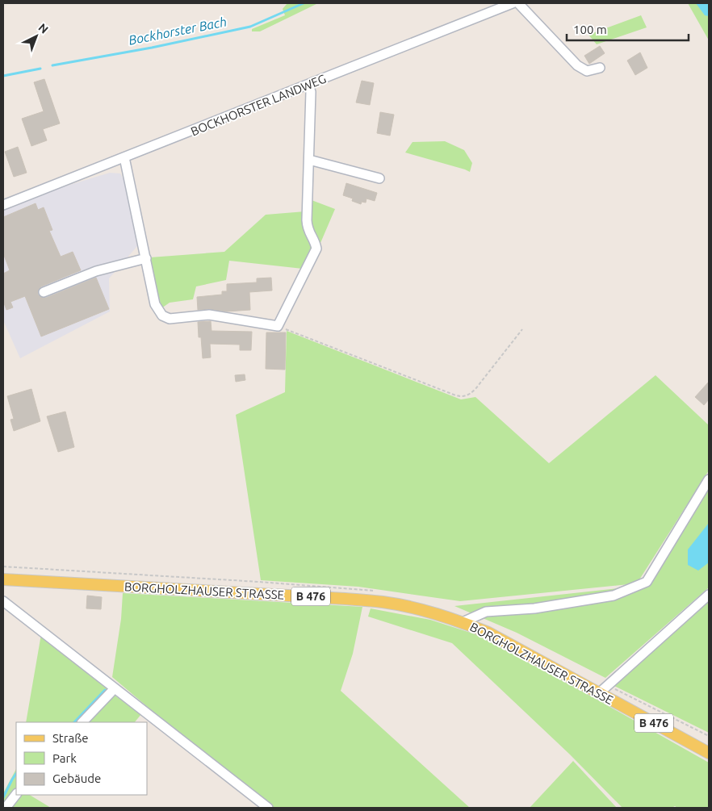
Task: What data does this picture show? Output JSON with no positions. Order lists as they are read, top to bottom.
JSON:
{
  "streets": {
    "main road": ["BORGHOLZHAUSER STRASSE", "B 476"],
    "street": ["BOCKHORSTER LANDWEG"]
  },
  "water": ["Bockhorster Bach"],
  "legend": ["Straße", "Park", "Gebäude"],
  "scale_bar": "100 m",
  "north": "top right"
}
